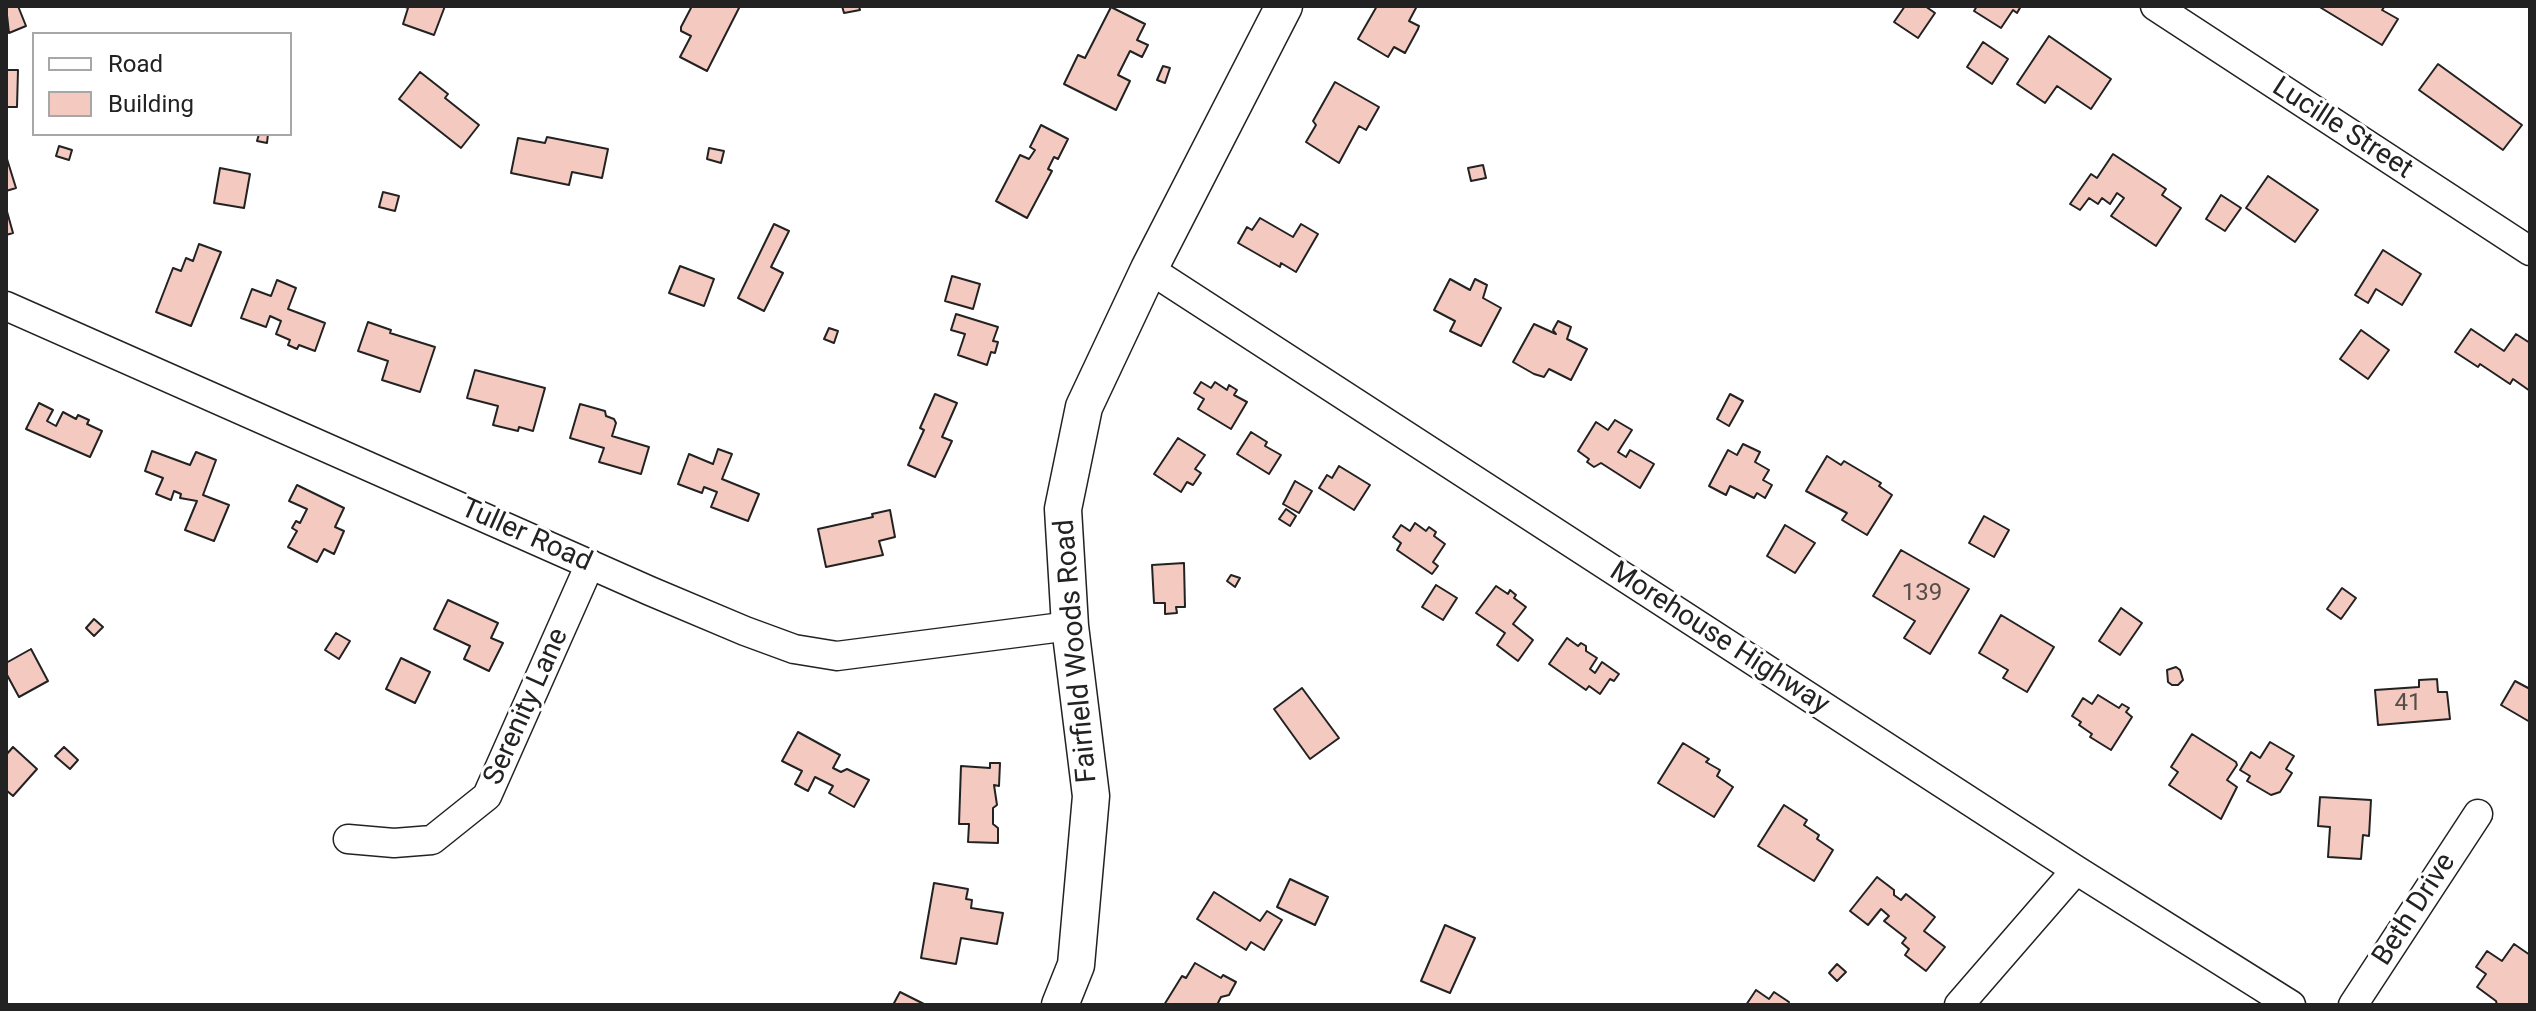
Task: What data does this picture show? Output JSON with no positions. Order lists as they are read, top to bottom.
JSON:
{
  "streets": {
    "main road": ["Fairfield Woods Road"],
    "street": [
      "Lucille Street",
      "Tuller Road",
      "Morehouse Highway",
      "Serenity Lane",
      "Beth Drive"
    ]
  },
  "crossings": [
    ["Tuller Road", "Fairfield Woods Road"],
    ["Tuller Road", "Serenity Lane"],
    ["Morehouse Highway", "Fairfield Woods Road"]
  ],
  "house_numbers": ["139", "41"],
  "legend": ["Road", "Building"]
}
